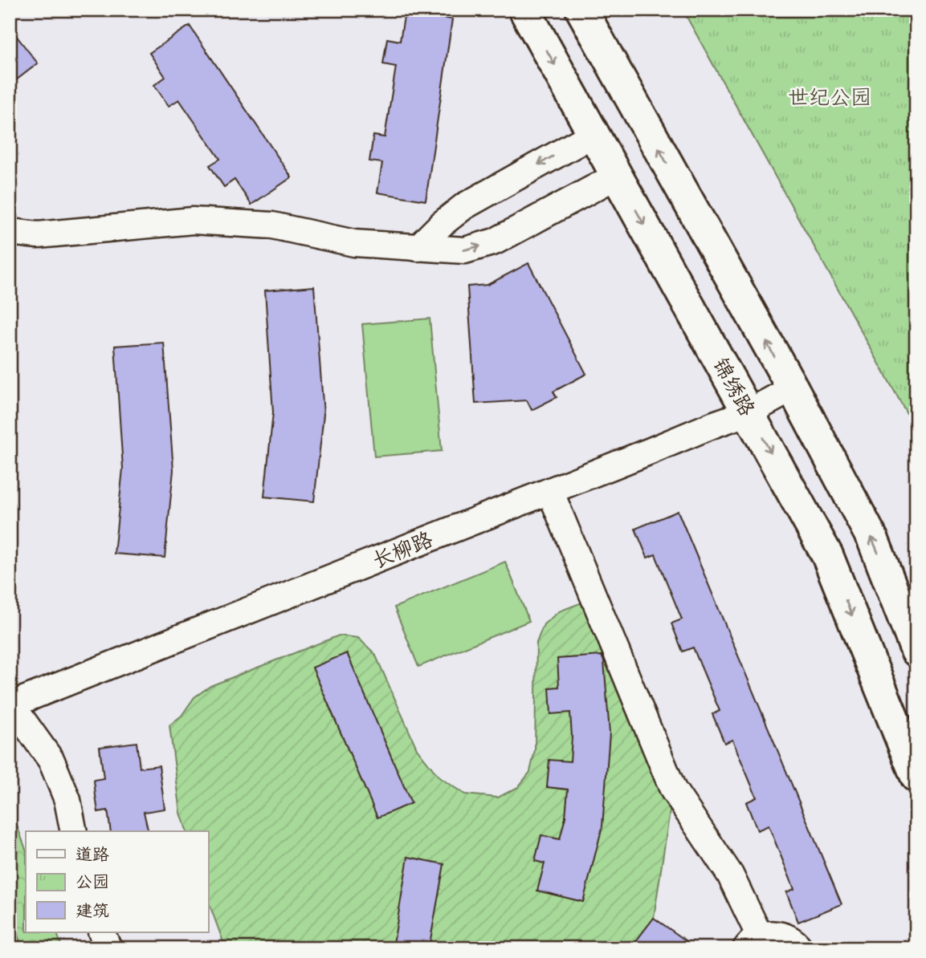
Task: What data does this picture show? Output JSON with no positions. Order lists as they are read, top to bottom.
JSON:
{
  "streets": {
    "main road": ["锦绣路"],
    "street": ["长柳路"]
  },
  "crossings": [
    ["锦绣路", "长柳路"]
  ],
  "parks": ["世纪公园"],
  "legend": ["道路", "公园", "建筑"]
}
